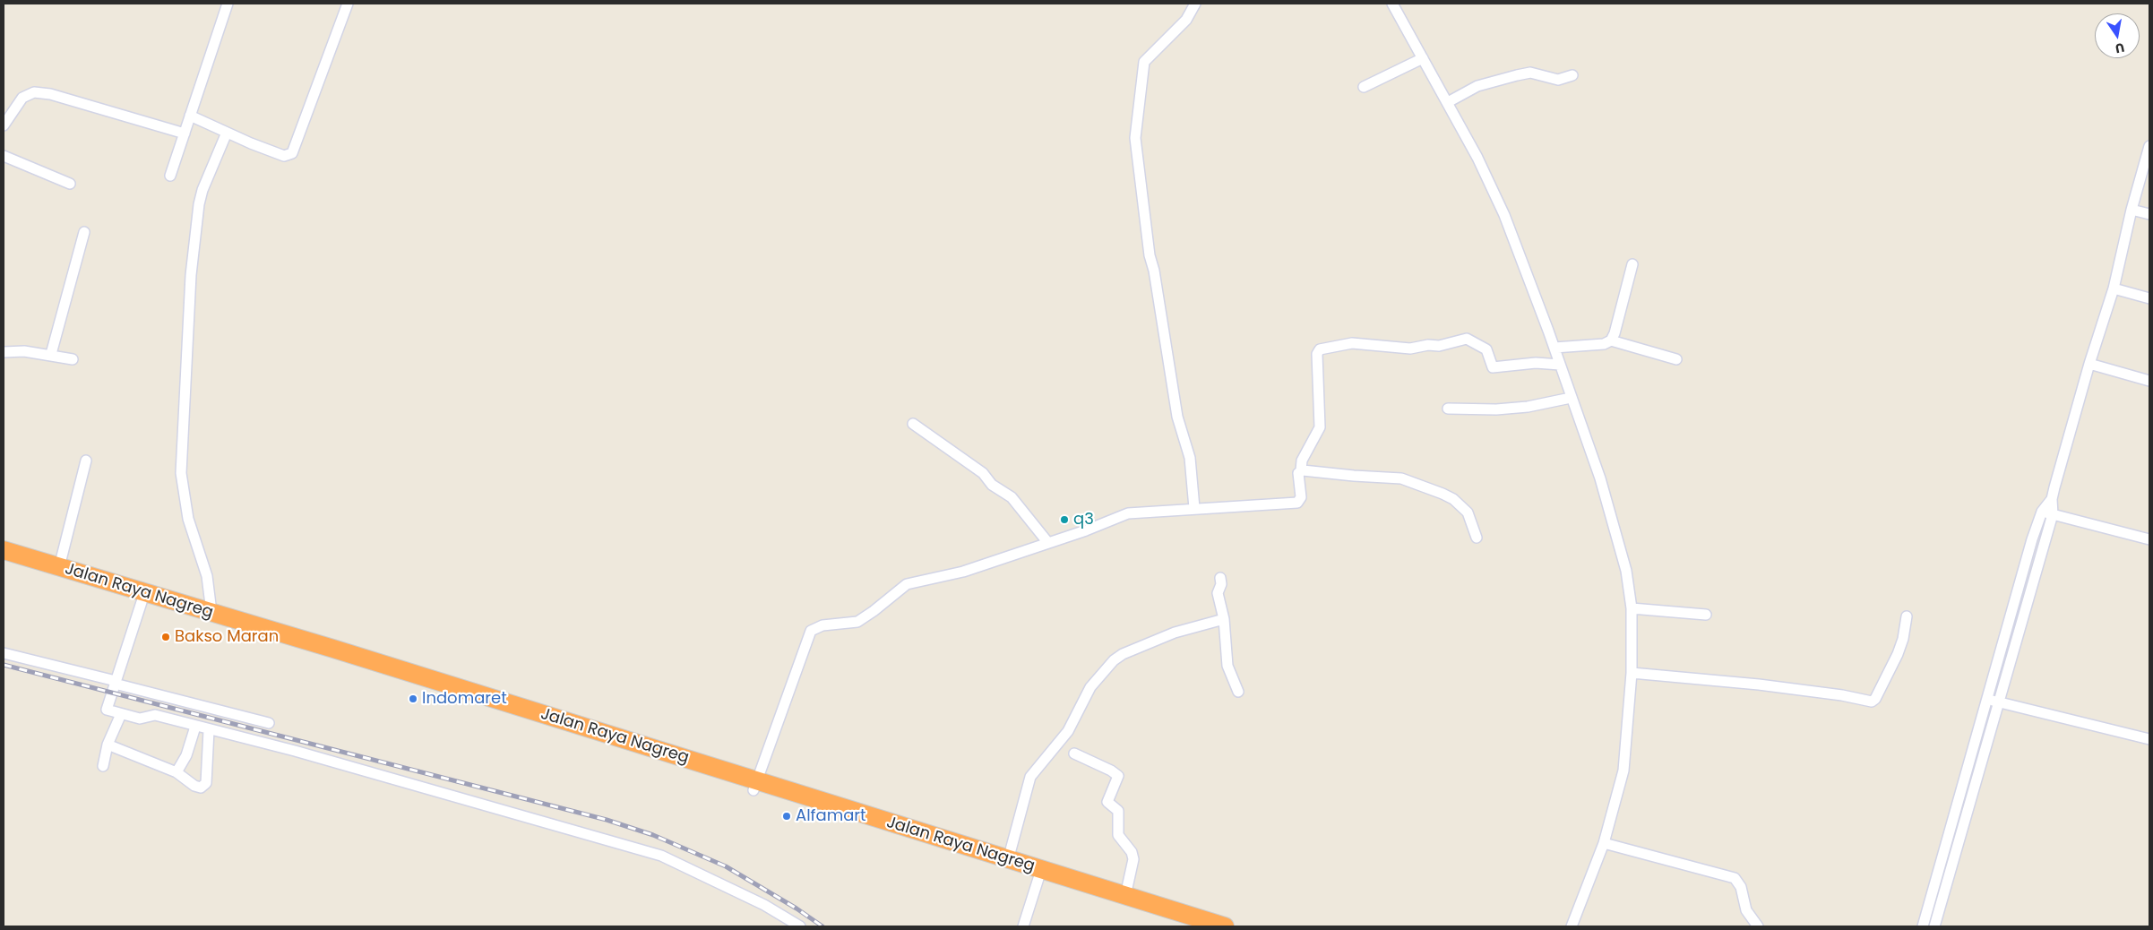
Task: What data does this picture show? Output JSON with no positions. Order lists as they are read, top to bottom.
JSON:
{
  "streets": {
    "highway": ["Jalan Raya Nagreg"]
  },
  "places": [
    "q3",
    "Bakso Maran",
    "Indomaret",
    "Alfamart"
  ],
  "north": "bottom"
}
